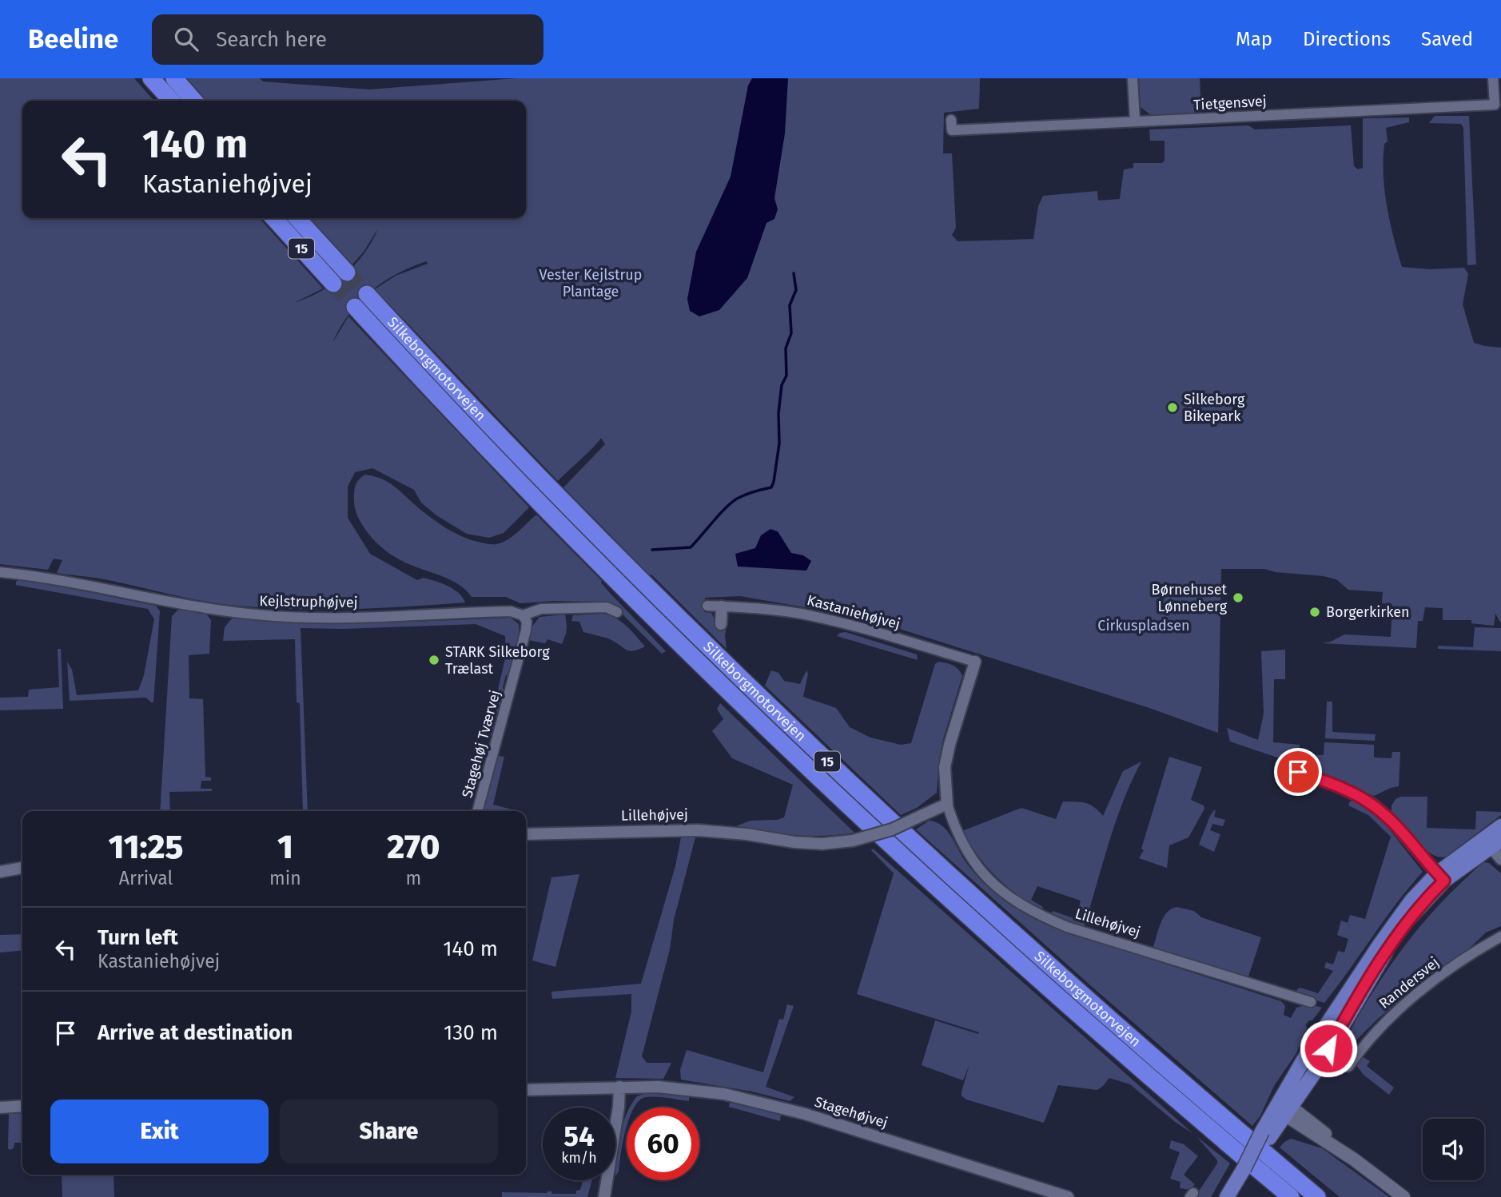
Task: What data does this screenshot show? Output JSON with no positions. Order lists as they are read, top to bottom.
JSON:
{
  "streets": {
    "highway": ["15", "Silkeborgmotorvejen"],
    "street": [
      "Tietgensvej",
      "Kejlstruphøjvej",
      "Kastaniehøjvej",
      "Stagehøj Tværvej",
      "Lillehøjvej",
      "Randersvej",
      "Stagehøjvej"
    ]
  },
  "crossings": [
    ["Kejlstruphøjvej", "Stagehøj Tværvej"],
    ["Kastaniehøjvej", "Lillehøjvej"]
  ],
  "parks": ["Vester Kejlstrup Plantage", "Cirkuspladsen"],
  "places": [
    "Silkeborg Bikepark",
    "Børnehuset Lønneberg",
    "Borgerkirken",
    "STARK Silkeborg Trælast"
  ],
  "page": {
    "header": "Beeline",
    "search": "Search here",
    "nav": ["Map", "Directions", "Saved"],
    "turn": ["140 m", "Kastaniehøjvej"],
    "eta": [
      "11:25",
      "Arrival",
      "1",
      "min",
      "270",
      "m"
    ],
    "list": [
      {
        "name": "Turn left",
        "note": "Kastaniehøjvej",
        "value": "140 m"
      },
      {
        "name": "Arrive at destination",
        "value": "130 m"
      }
    ],
    "buttons": ["Exit", "Share"],
    "speed": "54 km/h",
    "limit": "60"
  }
}
